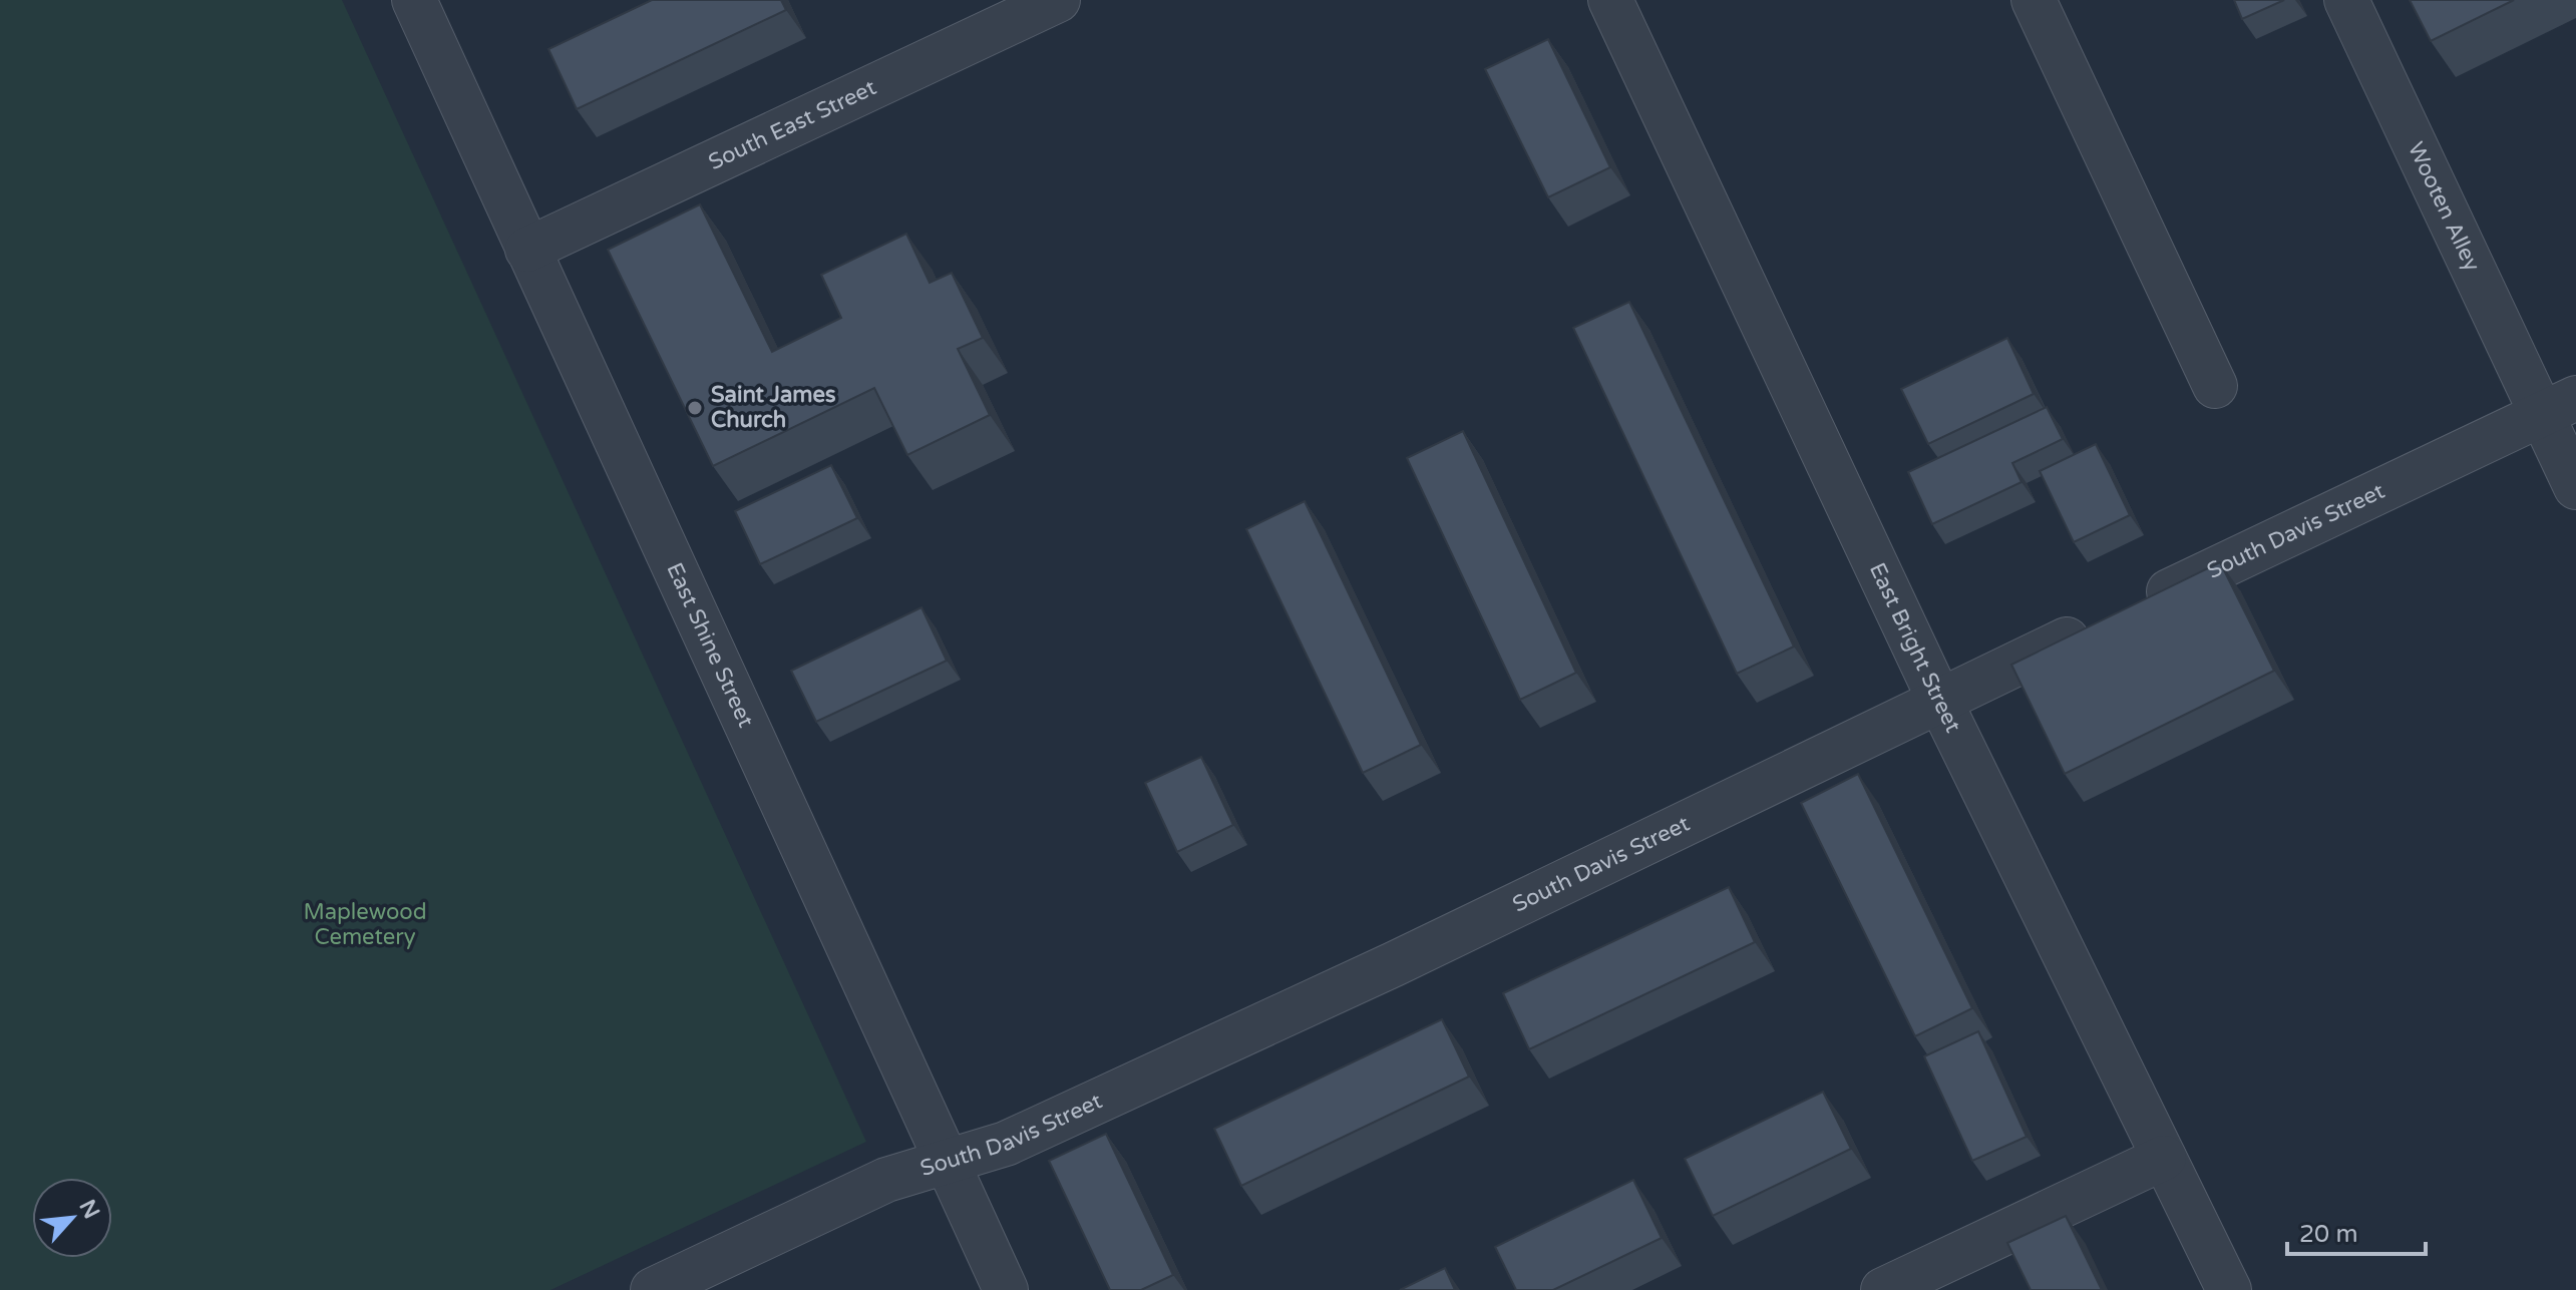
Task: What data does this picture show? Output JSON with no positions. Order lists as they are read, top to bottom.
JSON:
{
  "streets": {
    "street": [
      "South East Street",
      "Wooten Alley",
      "South Davis Street",
      "East Shine Street",
      "East Bright Street"
    ]
  },
  "crossings": [
    ["South East Street", "East Shine Street"],
    ["Wooten Alley", "South Davis Street"],
    ["South Davis Street", "East Shine Street"],
    ["South Davis Street", "East Bright Street"]
  ],
  "parks": ["Maplewood Cemetery"],
  "places": ["Saint James Church"],
  "scale_bar": "20 m",
  "north": "top right"
}
